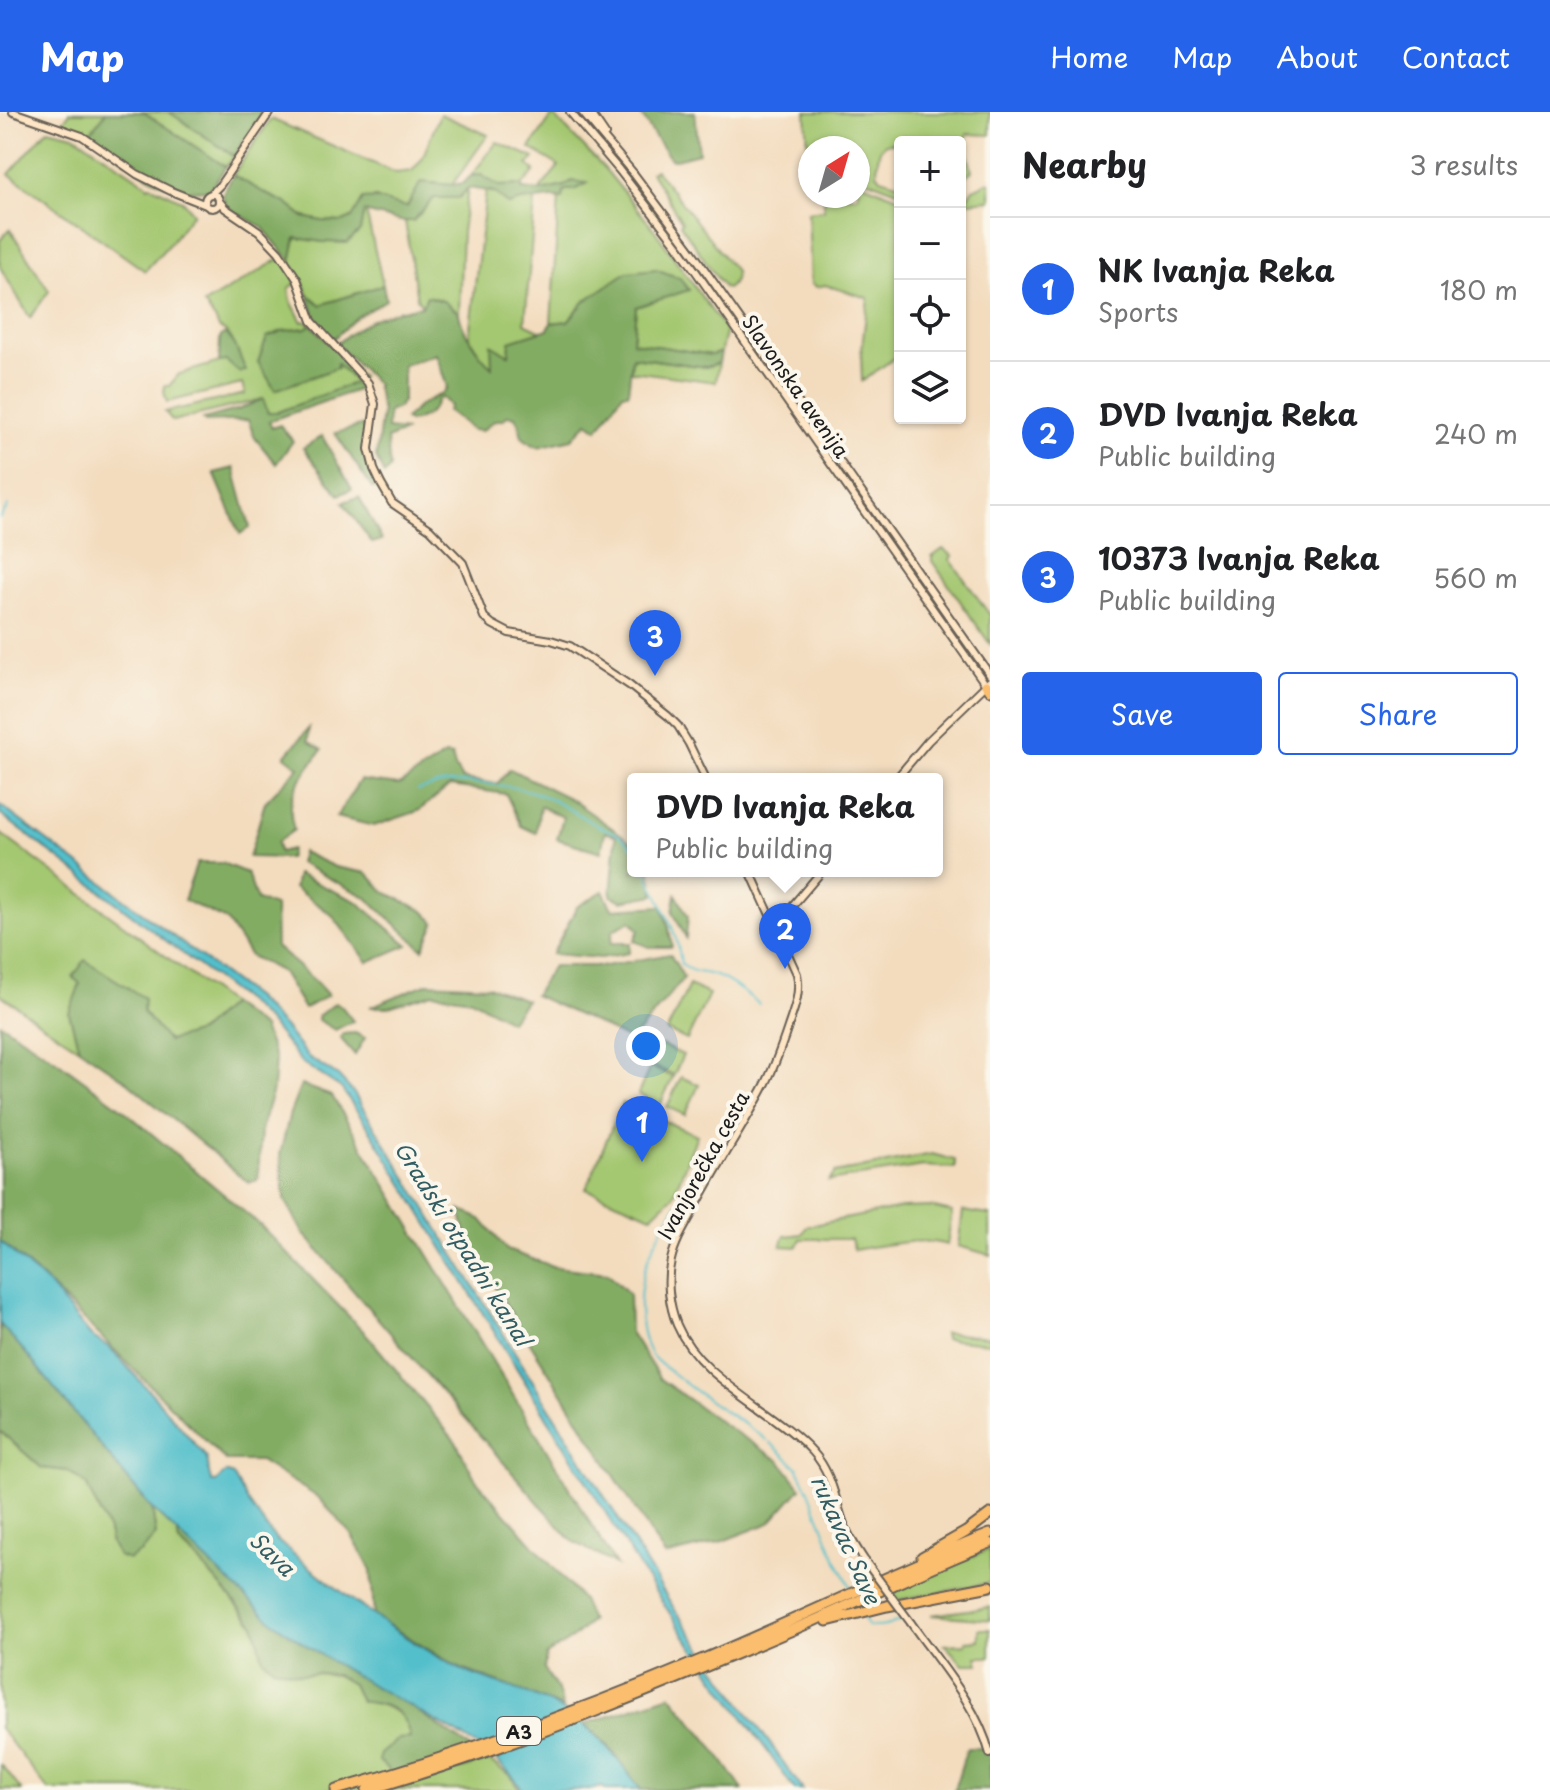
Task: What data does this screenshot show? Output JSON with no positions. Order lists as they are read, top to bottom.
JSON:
{
  "streets": {
    "highway": ["A3"],
    "main road": ["Slavonska avenija", "Ivanjorečka cesta"]
  },
  "water": ["Gradski otpadni kanal", "rukavac Save", "Sava"],
  "north": "top right",
  "page": {
    "header": "Map",
    "nav": [
      "Home",
      "Map",
      "About",
      "Contact"
    ],
    "heading": ["Nearby", "3 results"],
    "map_buttons": ["+", "−"],
    "list": [
      {
        "mark": "1",
        "name": "NK Ivanja Reka",
        "note": "Sports",
        "value": "180 m"
      },
      {
        "mark": "2",
        "name": "DVD Ivanja Reka",
        "note": "Public building",
        "value": "240 m"
      },
      {
        "mark": "3",
        "name": "10373 Ivanja Reka",
        "note": "Public building",
        "value": "560 m"
      }
    ],
    "pins": ["3", "2", "1"],
    "buttons": ["Save", "Share"],
    "popup": ["DVD Ivanja Reka", "Public building"]
  }
}
